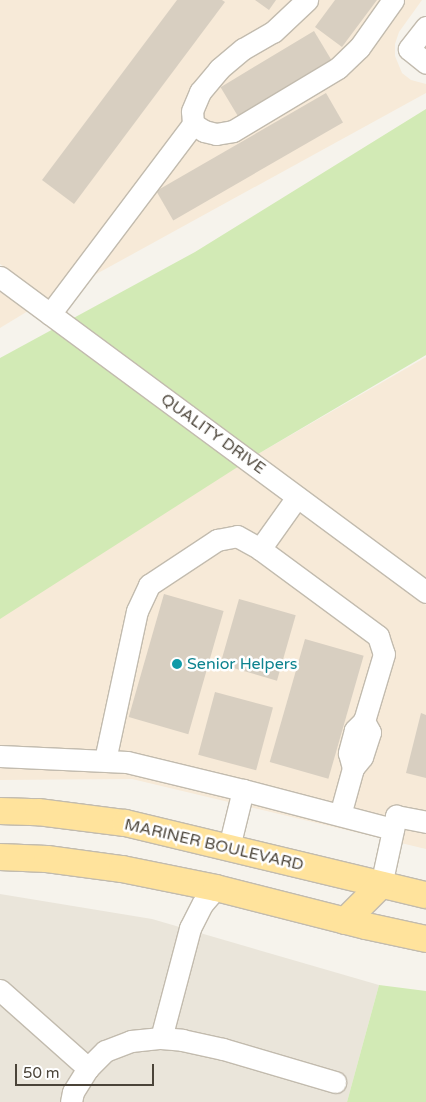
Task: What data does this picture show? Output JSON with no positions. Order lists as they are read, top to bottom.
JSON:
{
  "streets": {
    "main road": ["MARINER BOULEVARD"],
    "street": ["QUALITY DRIVE"]
  },
  "places": ["Senior Helpers"],
  "scale_bar": "50 m"
}
